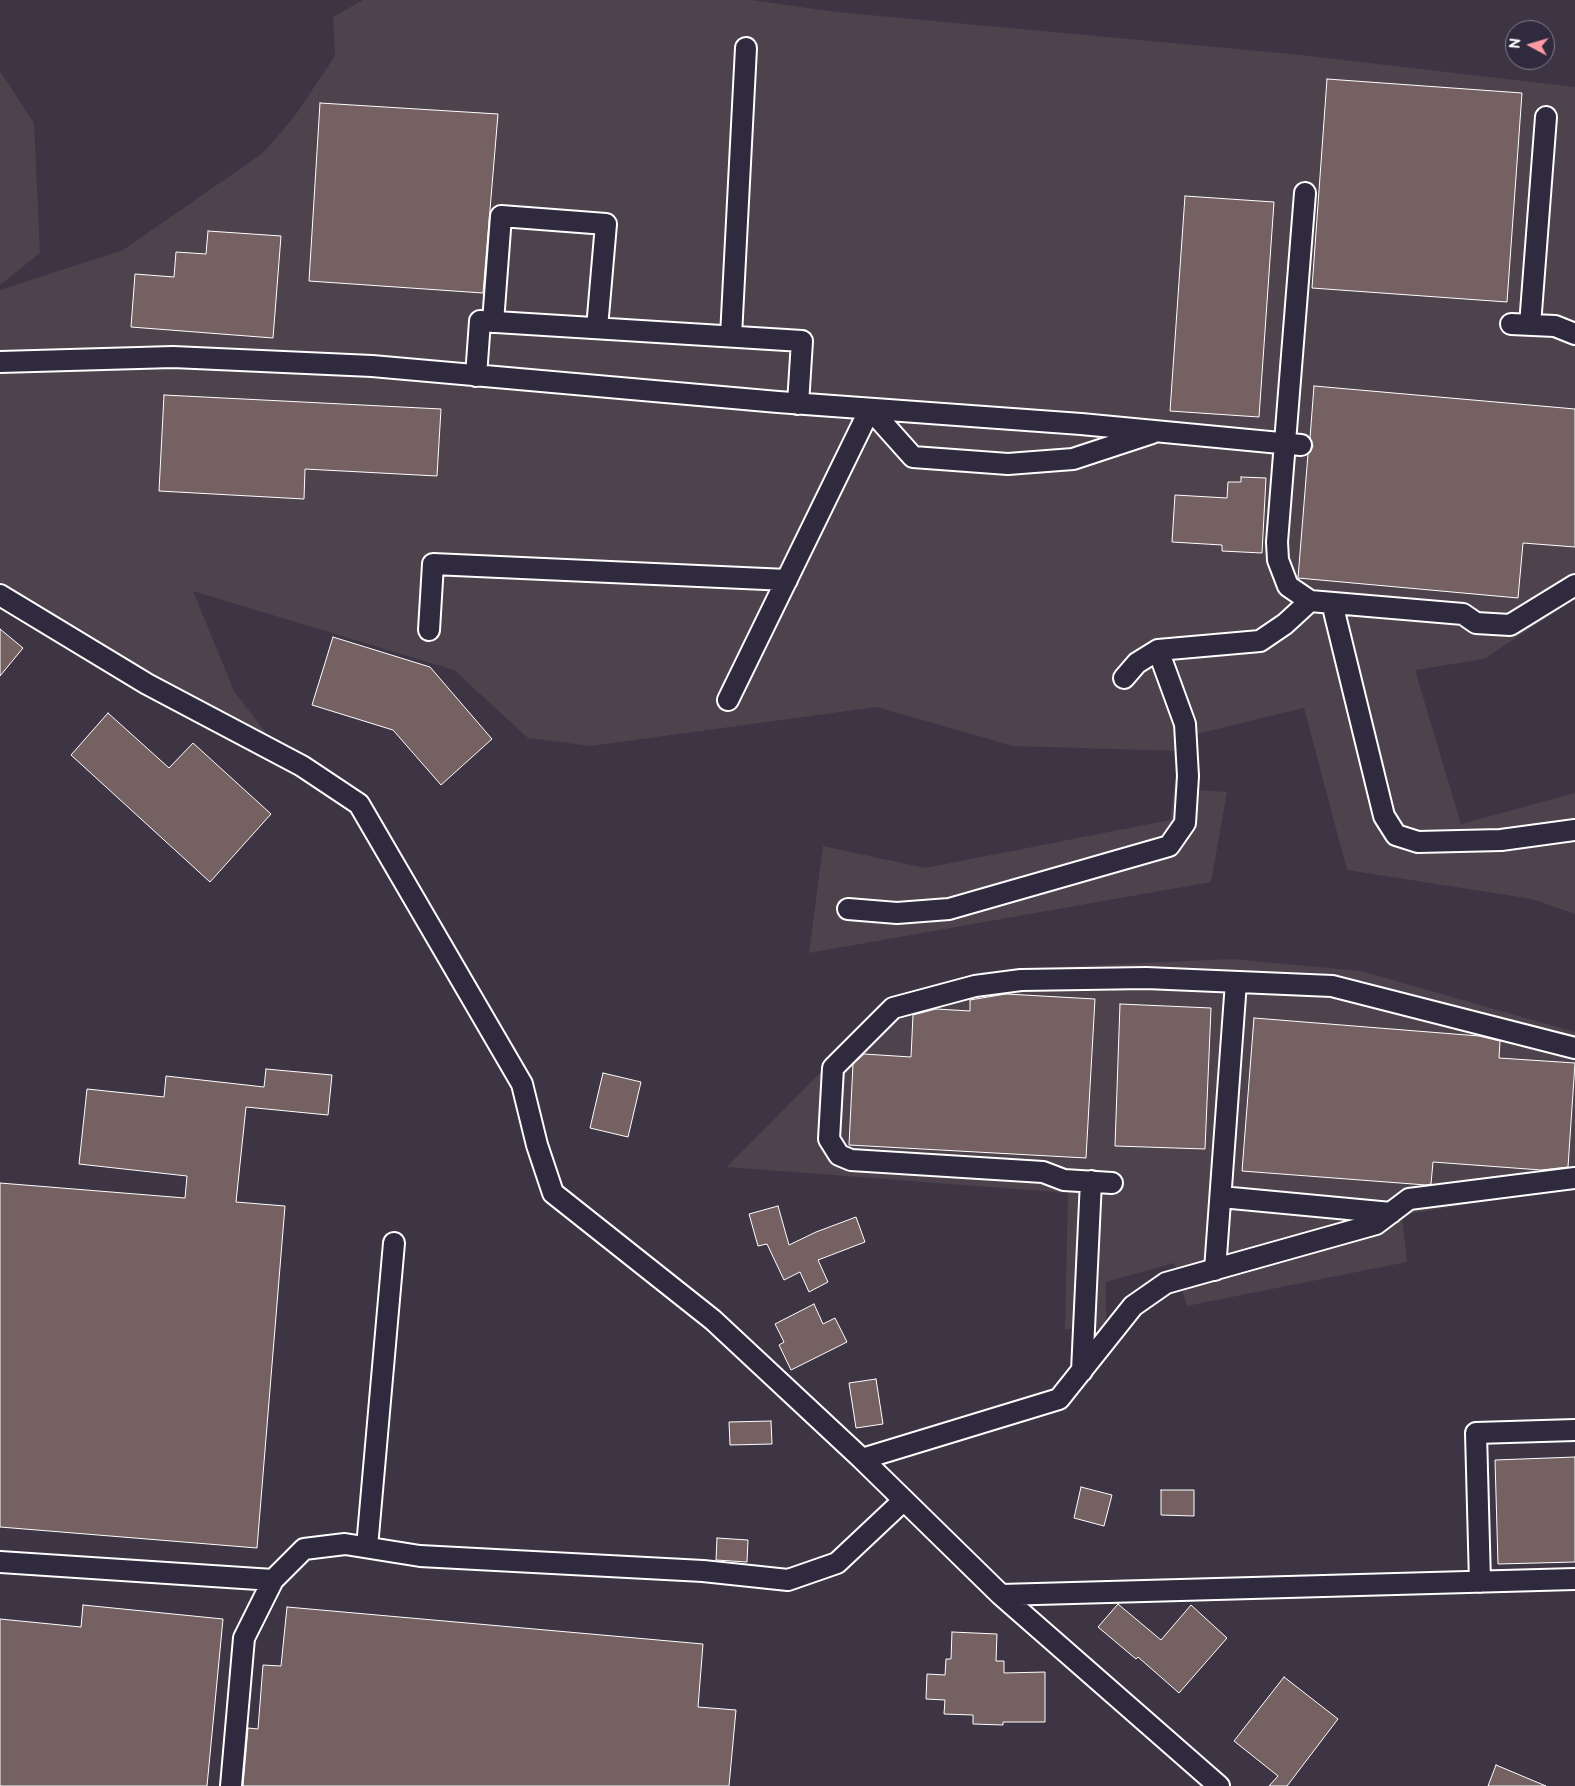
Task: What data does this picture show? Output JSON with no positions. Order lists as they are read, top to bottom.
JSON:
{
  "north": "left"
}
